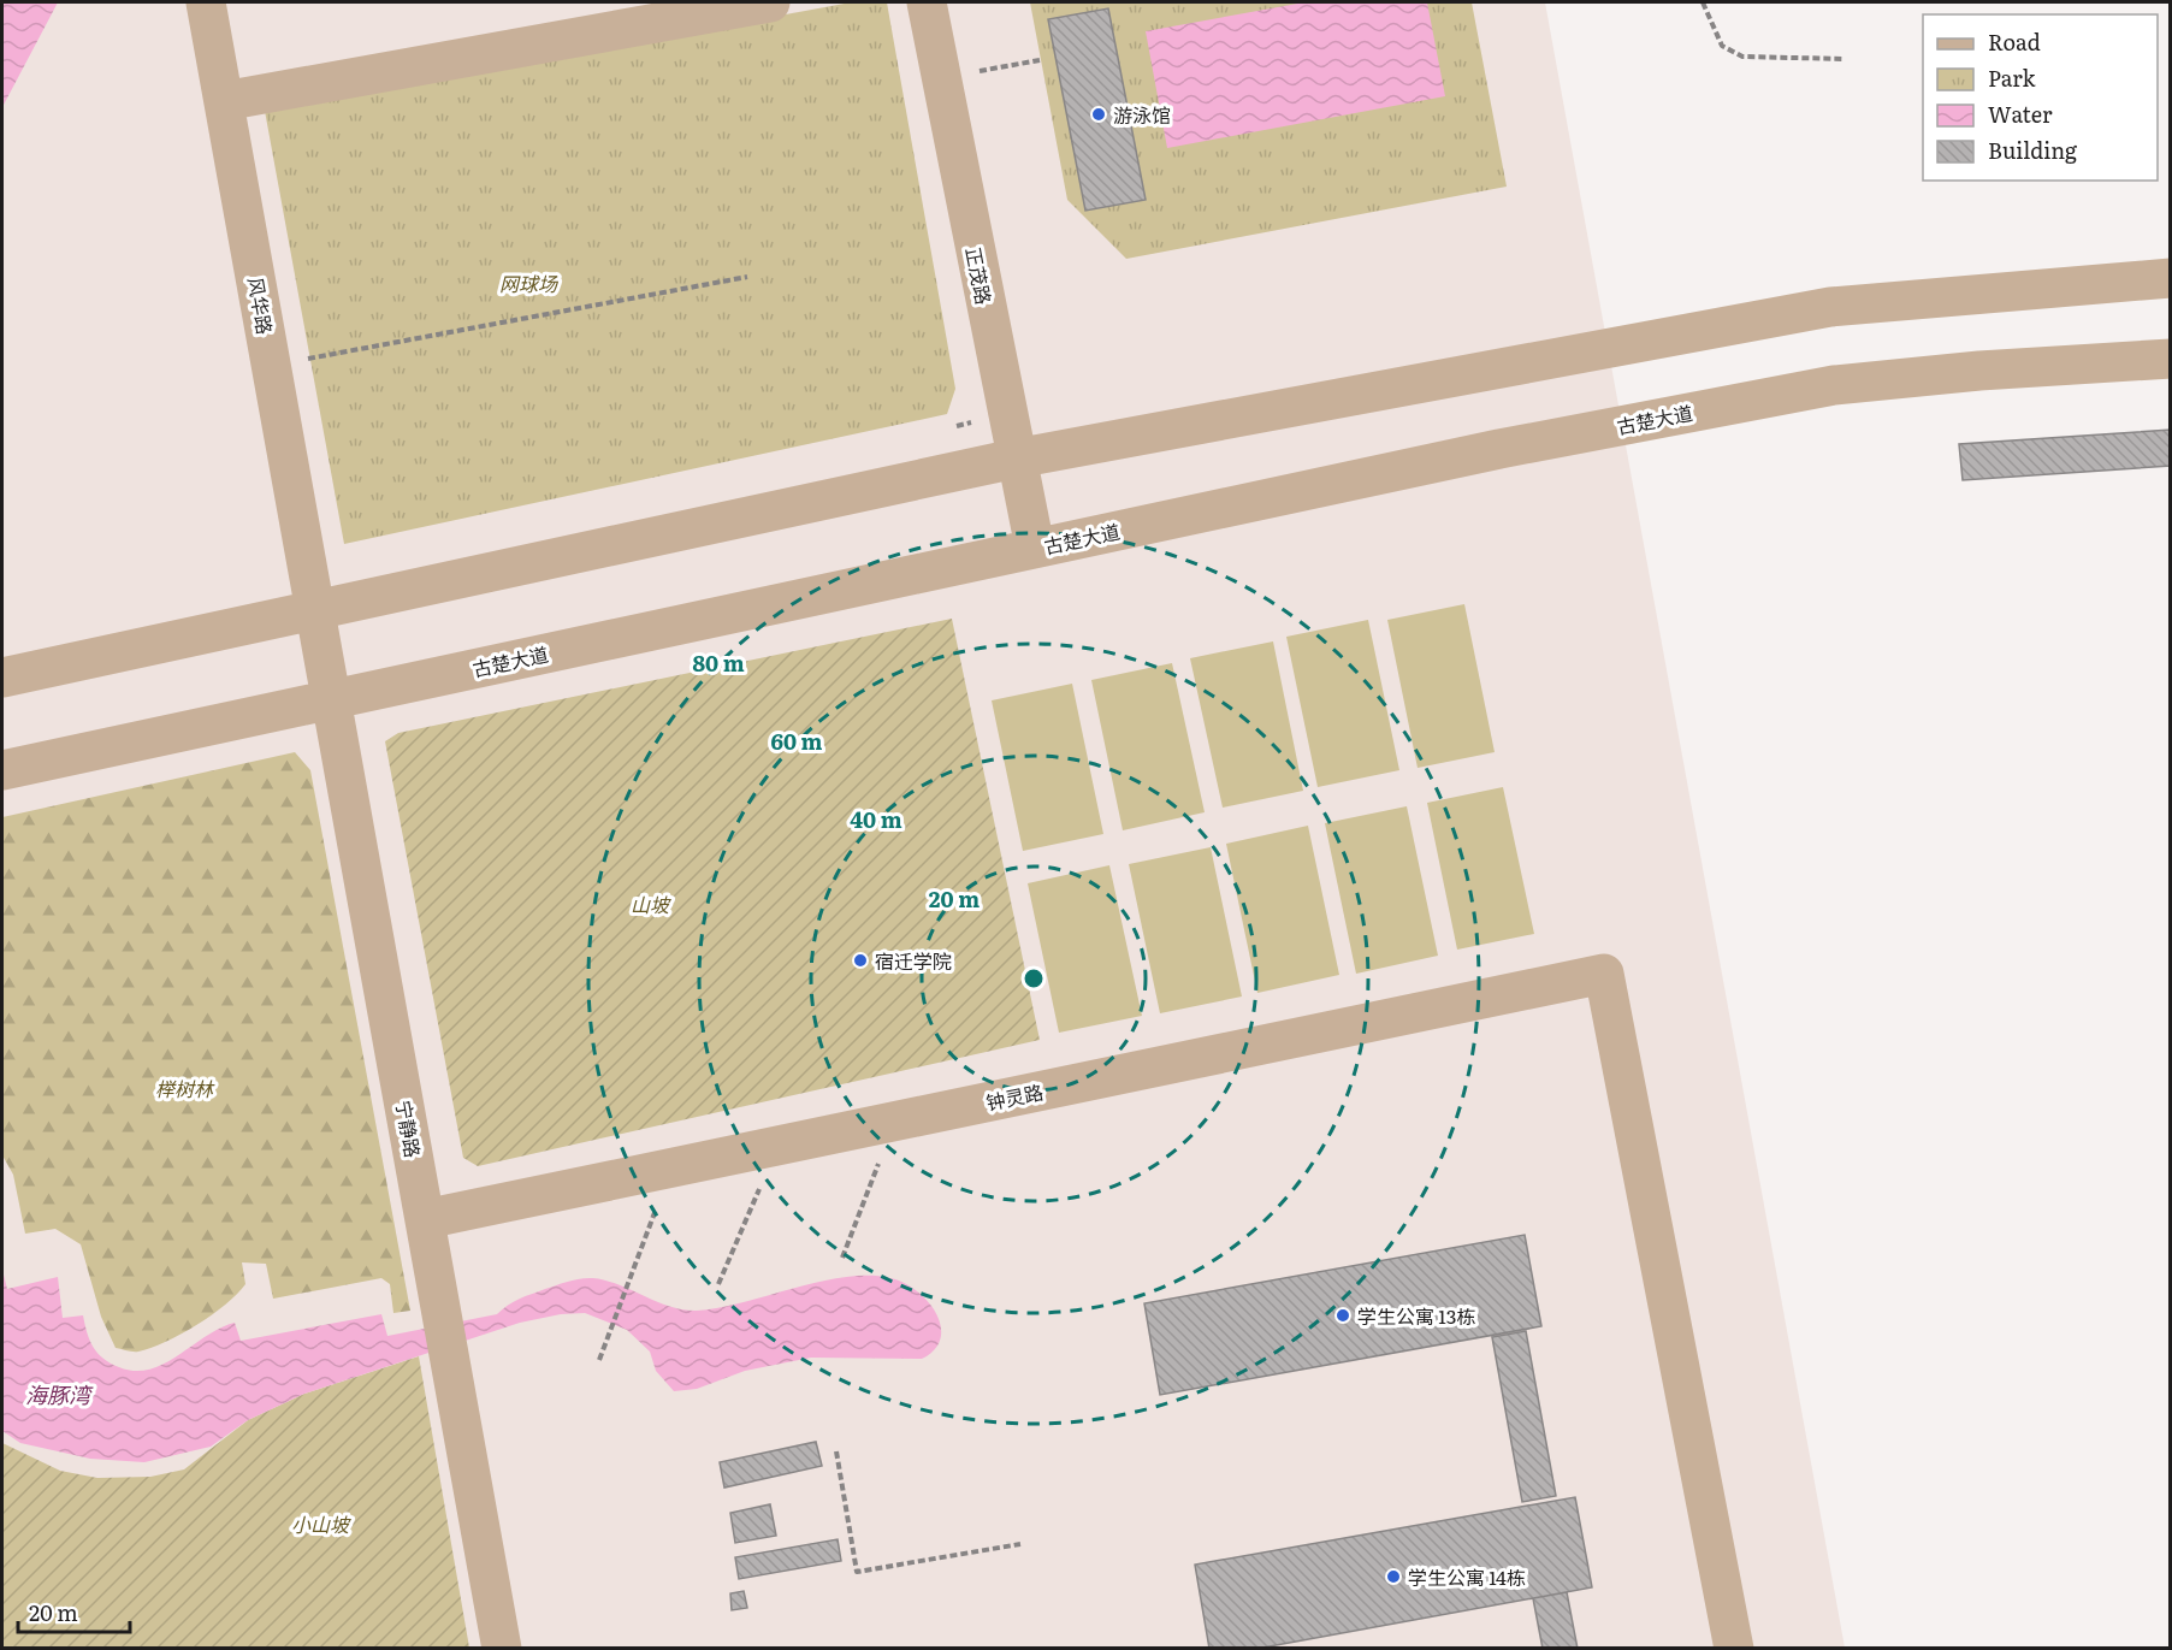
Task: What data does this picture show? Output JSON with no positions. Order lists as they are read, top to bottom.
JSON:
{
  "streets": {
    "lane": [
      "正茂路",
      "风华路",
      "古楚大道",
      "钟灵路",
      "宁静路"
    ]
  },
  "crossings": [
    ["正茂路", "古楚大道"],
    ["风华路", "宁静路"],
    ["古楚大道", "宁静路"],
    ["钟灵路", "宁静路"]
  ],
  "water": ["海豚湾"],
  "parks": [
    "网球场",
    "山坡",
    "榉树林",
    "小山坡"
  ],
  "places": [
    "游泳馆",
    "宿迁学院",
    "学生公寓 13栋",
    "学生公寓 14栋"
  ],
  "legend": [
    "Road",
    "Park",
    "Water",
    "Building"
  ],
  "scale_bar": "20 m",
  "rings": [
    "80 m",
    "60 m",
    "40 m",
    "20 m"
  ]
}
